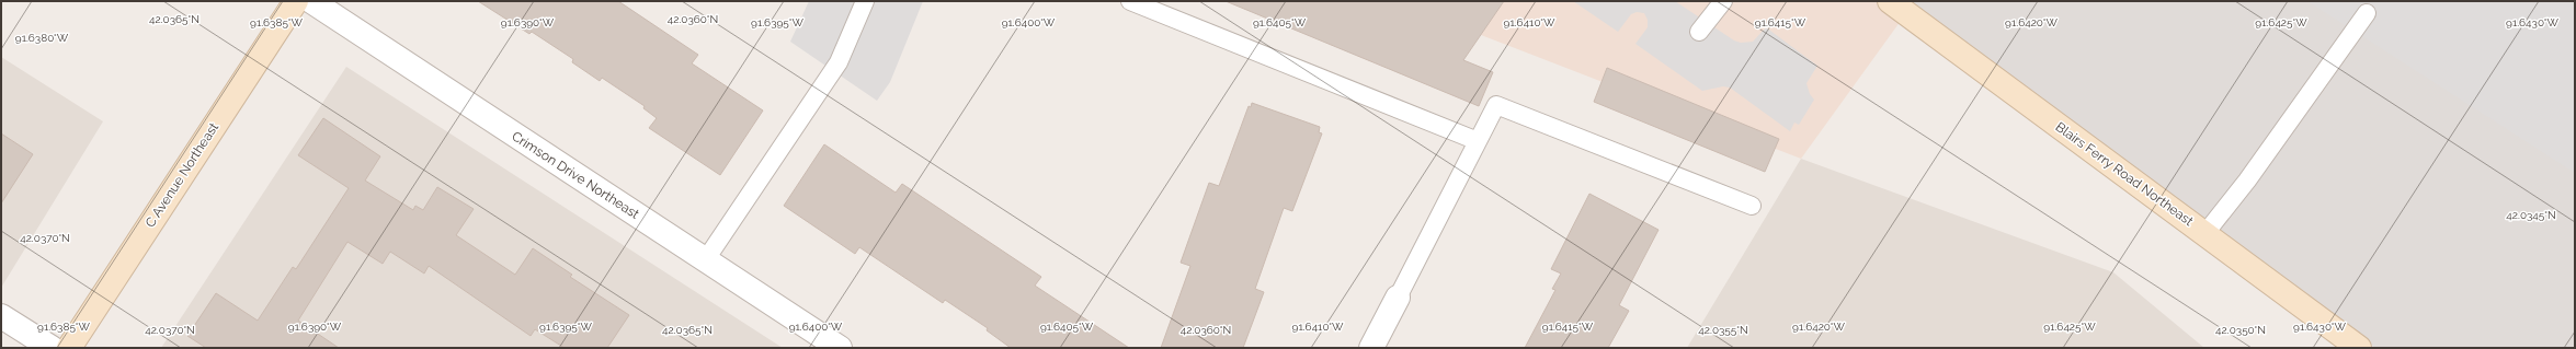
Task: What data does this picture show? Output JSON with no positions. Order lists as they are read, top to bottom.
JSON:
{
  "streets": {
    "main road": ["Blairs Ferry Road Northeast", "C Avenue Northeast"],
    "street": ["Crimson Drive Northeast"]
  },
  "coordinates": [
    "42.0365°N",
    "42.0360°N",
    "91.6410°W",
    "91.6385°W",
    "91.6390°W",
    "91.6395°W",
    "91.6400°W",
    "91.6405°W",
    "91.6415°W",
    "91.6420°W",
    "91.6425°W",
    "91.6430°W",
    "91.6380°W",
    "42.0345°N",
    "42.0370°N",
    "42.0355°N",
    "42.0350°N"
  ]
}
